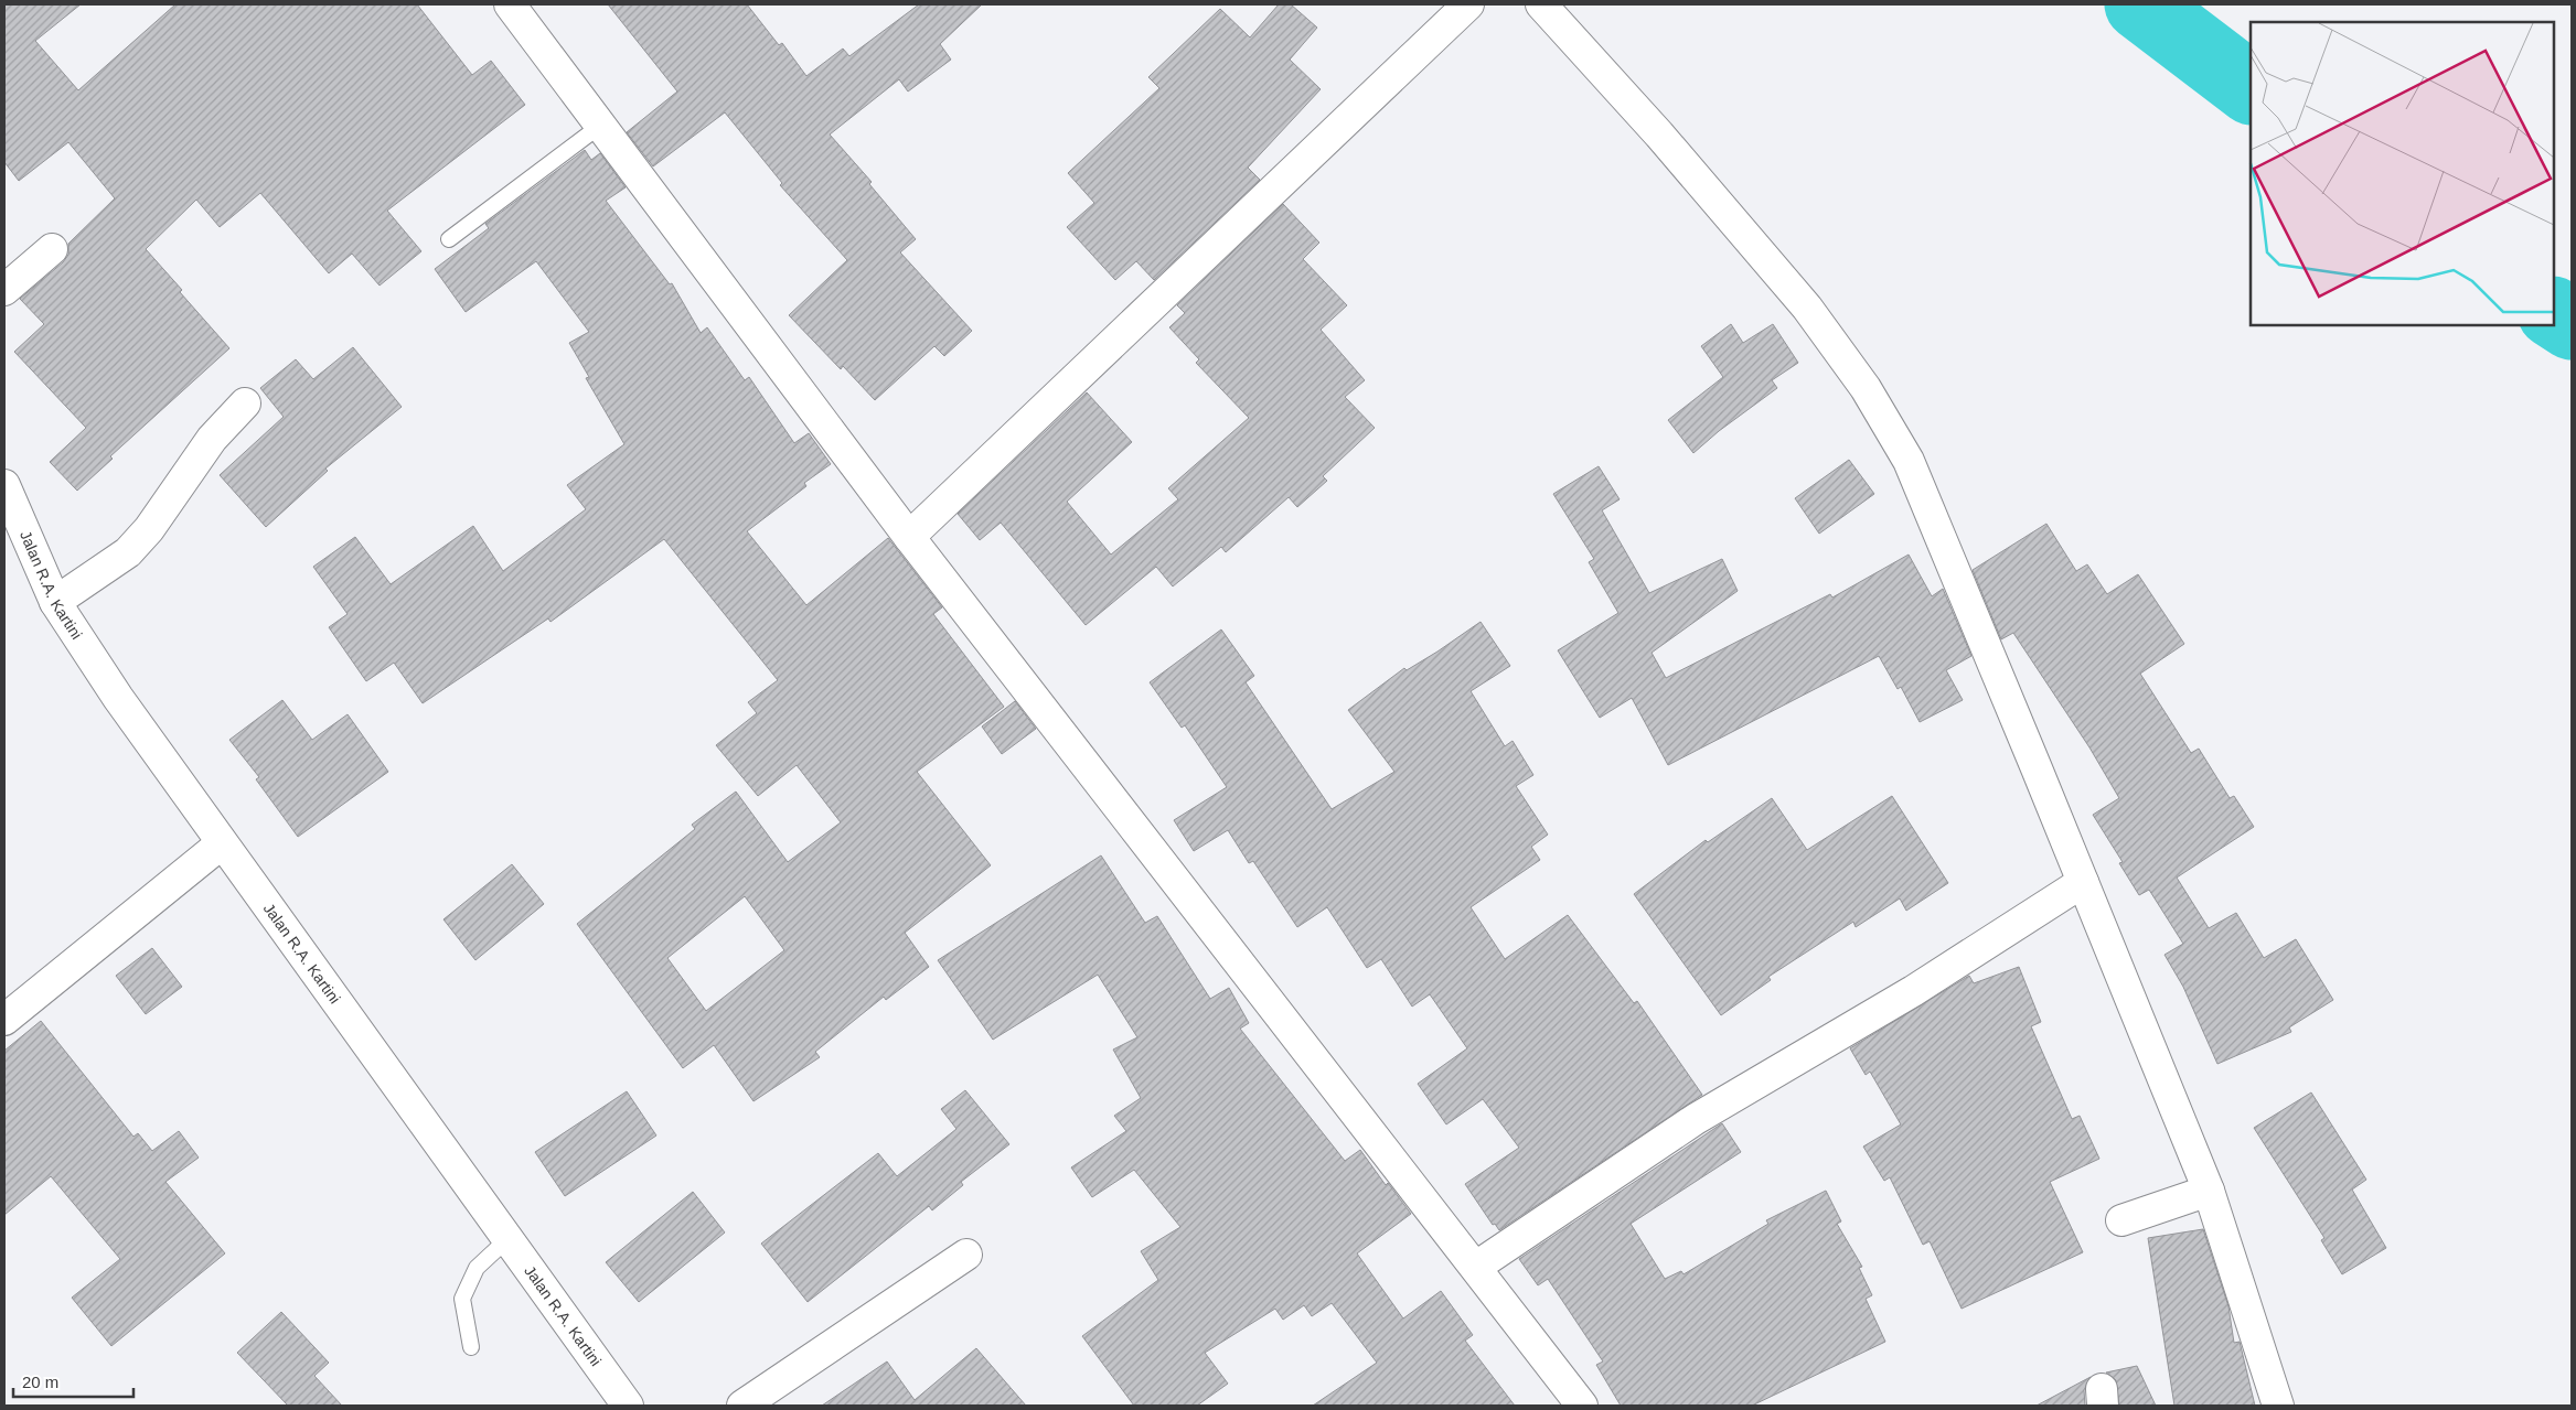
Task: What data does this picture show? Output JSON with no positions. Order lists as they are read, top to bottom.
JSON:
{
  "streets": {
    "street": ["Jalan R.A. Kartini"]
  },
  "scale_bar": "20 m"
}
